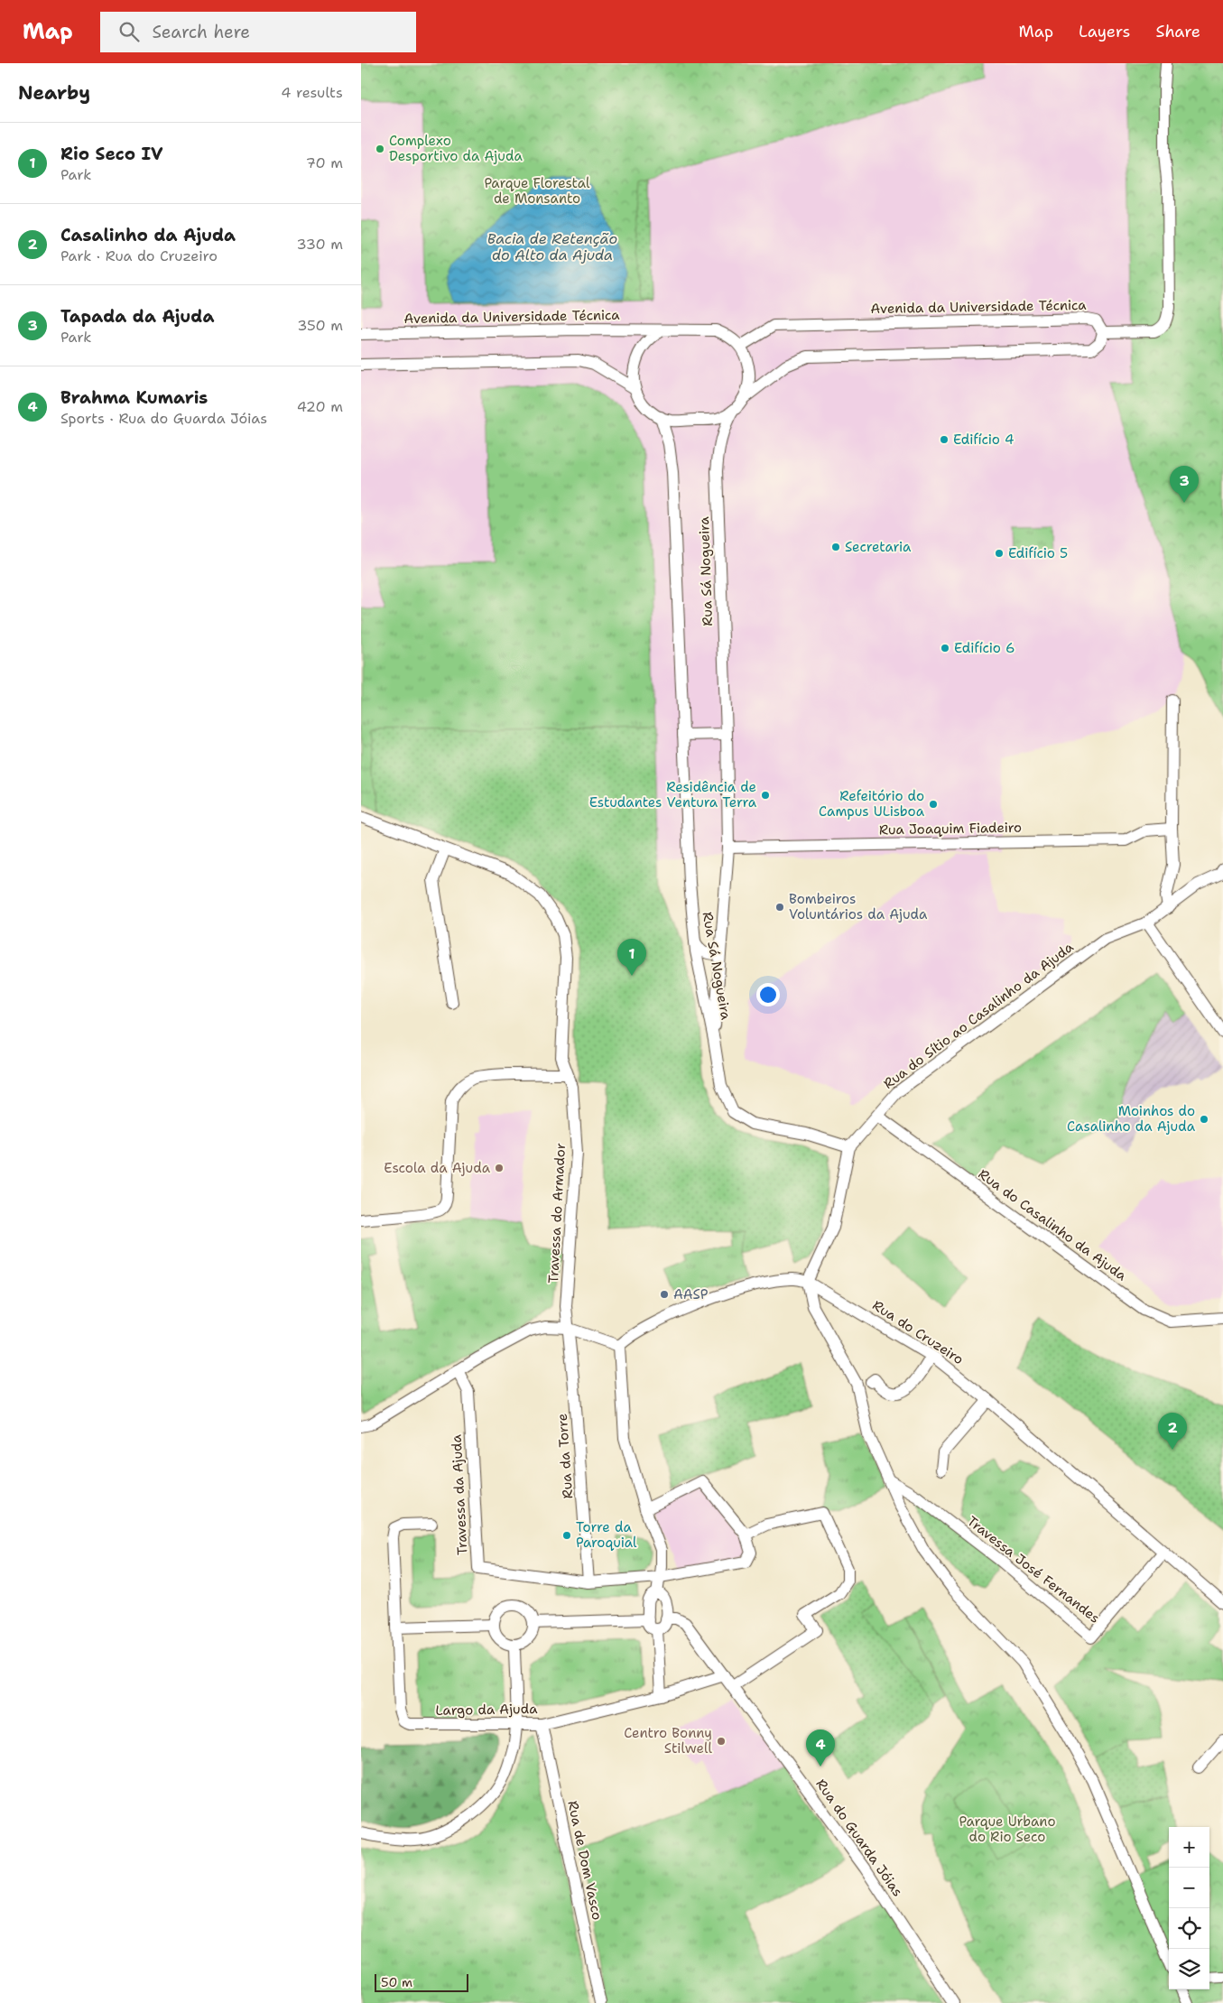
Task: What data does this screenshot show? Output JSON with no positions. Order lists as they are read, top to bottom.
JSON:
{
  "streets": {
    "street": [
      "Avenida da Universidade Técnica",
      "Rua Sá Nogueira",
      "Rua Joaquim Fiadeiro",
      "Rua do Sítio ao Casalinho da Ajuda",
      "Travessa do Armador",
      "Rua do Casalinho da Ajuda",
      "Rua do Cruzeiro",
      "Rua da Torre",
      "Travessa da Ajuda",
      "Travessa José Fernandes",
      "Largo da Ajuda",
      "Rua do Guarda Jóias",
      "Rua de Dom Vasco"
    ]
  },
  "crossings": [
    ["Avenida da Universidade Técnica", "Rua Sá Nogueira"],
    ["Rua Sá Nogueira", "Rua Joaquim Fiadeiro"],
    ["Rua Sá Nogueira", "Rua do Sítio ao Casalinho da Ajuda"],
    ["Rua do Sítio ao Casalinho da Ajuda", "Rua do Casalinho da Ajuda"],
    ["Travessa do Armador", "Rua da Torre"],
    ["Rua do Cruzeiro", "Travessa José Fernandes"],
    ["Rua da Torre", "Travessa da Ajuda"],
    ["Largo da Ajuda", "Rua do Guarda Jóias"],
    ["Largo da Ajuda", "Rua de Dom Vasco"]
  ],
  "water": ["Bacia de Retenção do Alto da Ajuda"],
  "parks": ["Parque Florestal de Monsanto", "Parque Urbano do Rio Seco"],
  "places": [
    "Complexo Desportivo da Ajuda",
    "Edifício 4",
    "Secretaria",
    "Edifício 5",
    "Edifício 6",
    "Residência de Estudantes Ventura Terra",
    "Refeitório do Campus ULisboa",
    "Bombeiros Voluntários da Ajuda",
    "Moinhos do Casalinho da Ajuda",
    "Escola da Ajuda",
    "AASP",
    "Torre da Paroquial",
    "Centro Bonny Stilwell"
  ],
  "scale_bar": "50 m",
  "page": {
    "header": "Map",
    "search": "Search here",
    "nav": ["Map", "Layers", "Share"],
    "heading": ["Nearby", "4 results"],
    "list": [
      {
        "mark": "1",
        "name": "Rio Seco IV",
        "note": "Park",
        "value": "70 m"
      },
      {
        "mark": "2",
        "name": "Casalinho da Ajuda",
        "note": "Park · Rua do Cruzeiro",
        "value": "330 m"
      },
      {
        "mark": "3",
        "name": "Tapada da Ajuda",
        "note": "Park",
        "value": "350 m"
      },
      {
        "mark": "4",
        "name": "Brahma Kumaris",
        "note": "Sports · Rua do Guarda Jóias",
        "value": "420 m"
      }
    ],
    "pins": [
      "3",
      "1",
      "2",
      "4"
    ],
    "map_buttons": ["+", "−"],
    "scale": "50 m"
  }
}
